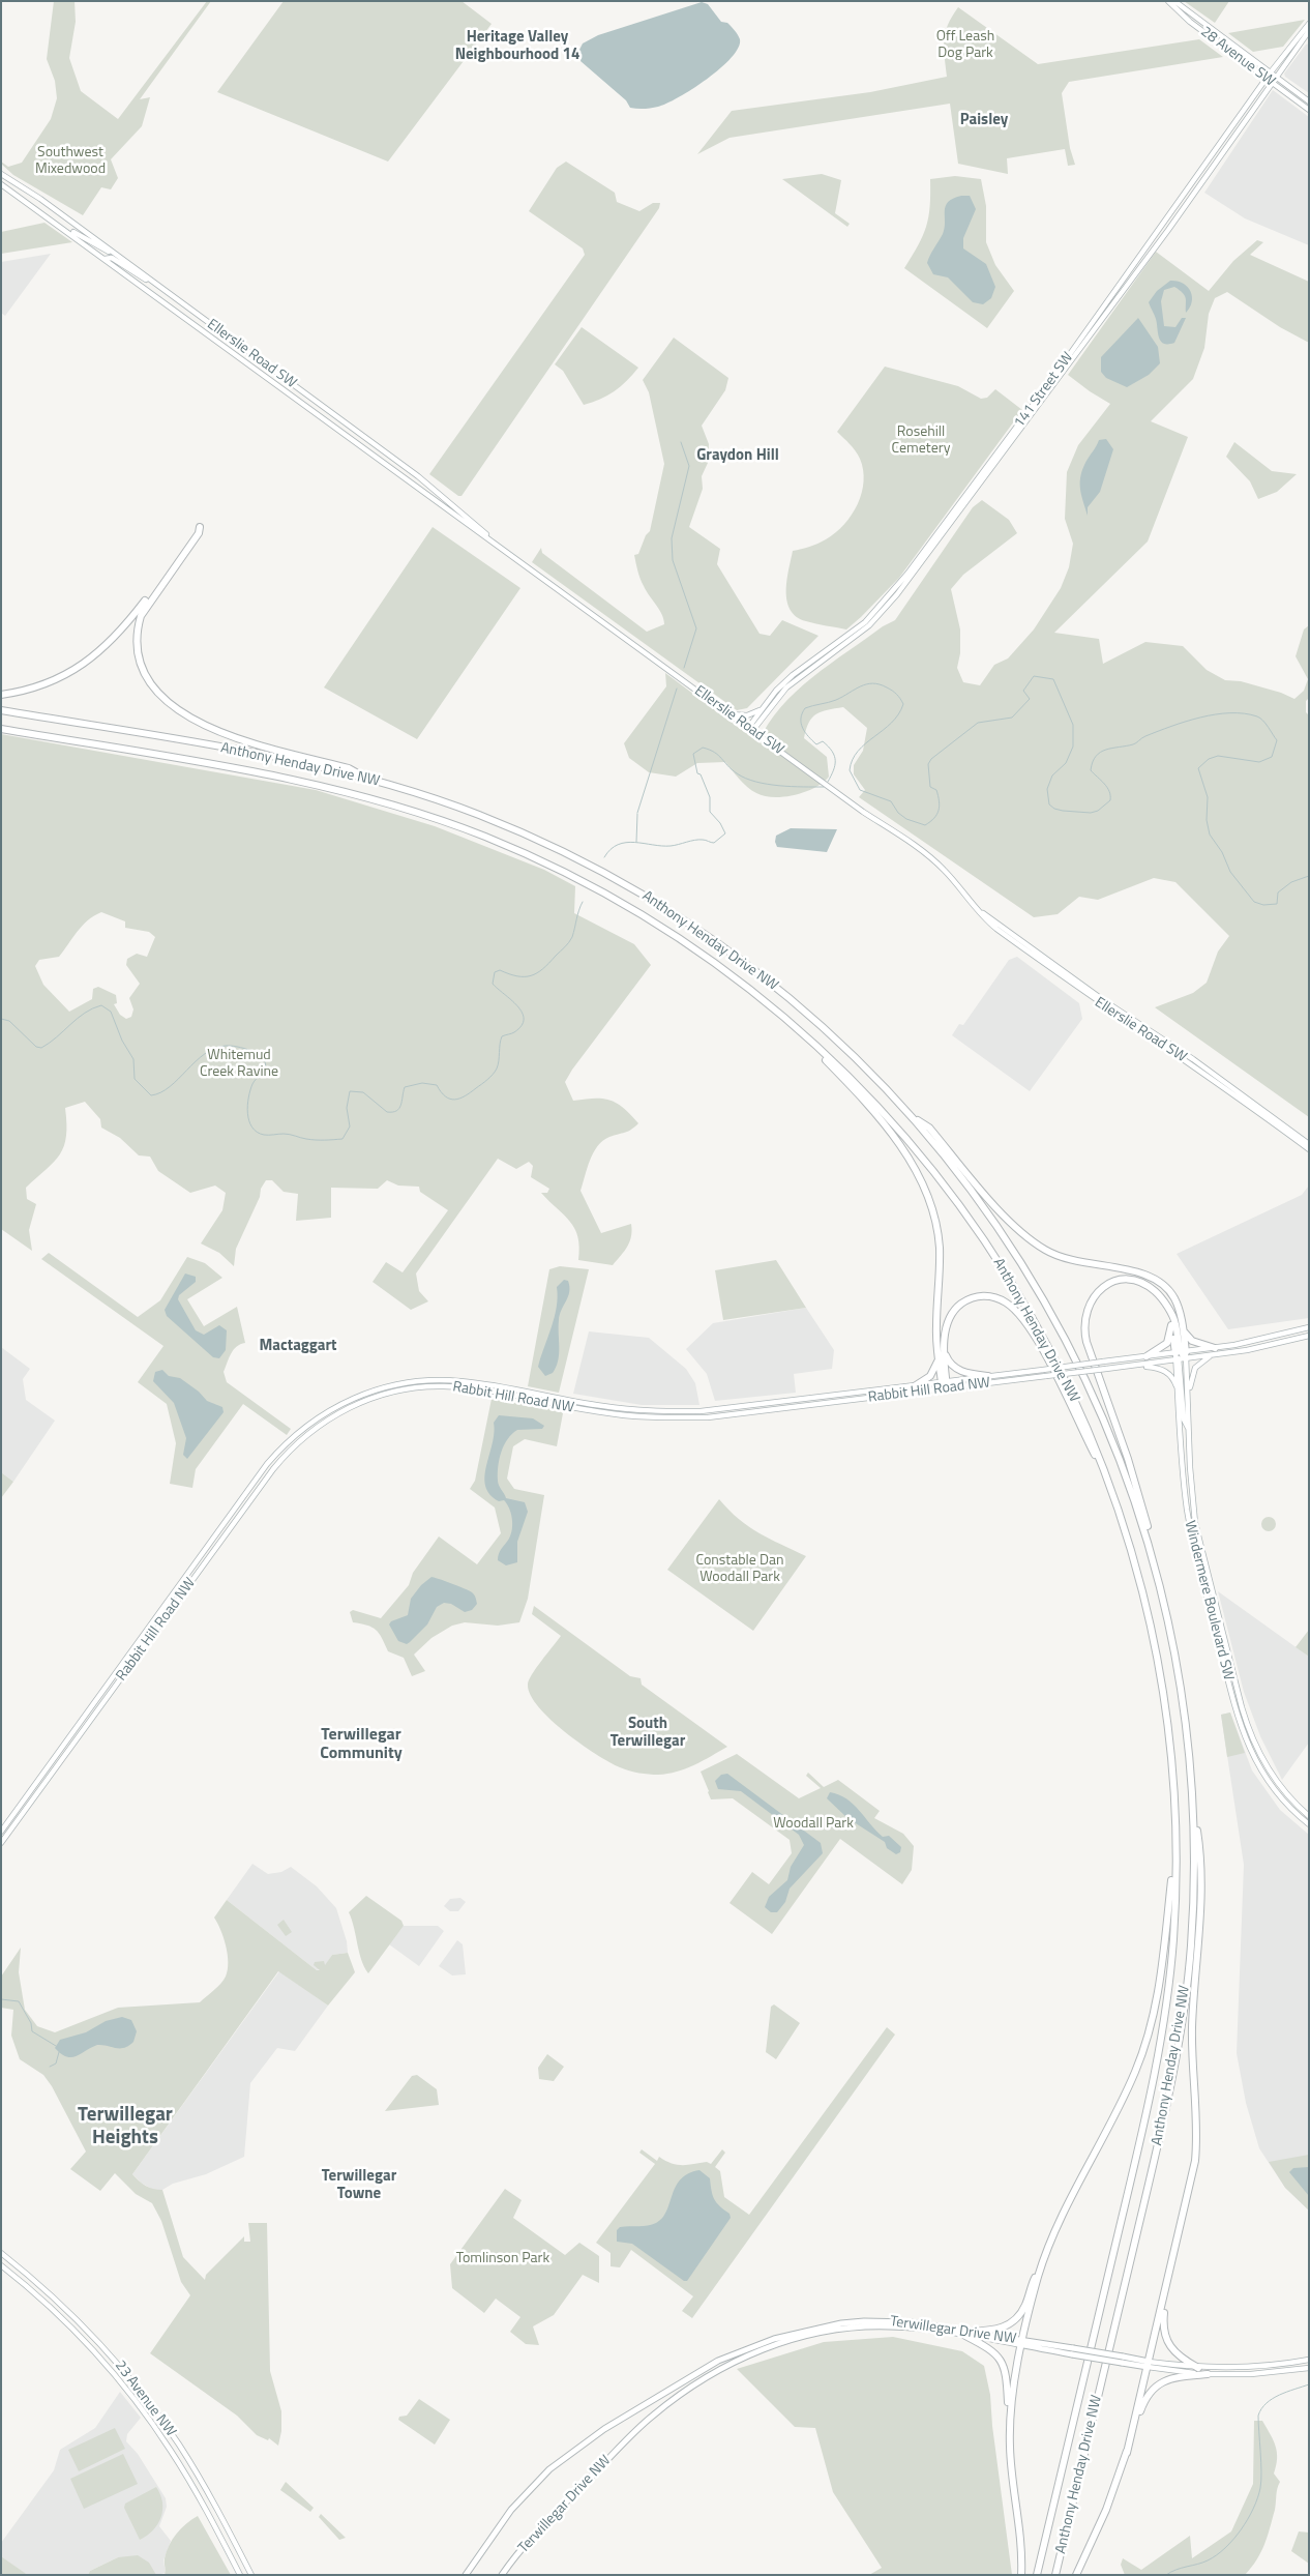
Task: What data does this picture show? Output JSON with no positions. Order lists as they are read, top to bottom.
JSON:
{
  "streets": {
    "highway": ["Anthony Henday Drive NW"],
    "main road": [
      "28 Avenue SW",
      "Ellerslie Road SW",
      "141 Street SW",
      "Rabbit Hill Road NW",
      "Windermere Boulevard SW",
      "Terwillegar Drive NW",
      "23 Avenue NW"
    ]
  },
  "crossings": [
    ["28 Avenue SW", "141 Street SW"],
    ["Ellerslie Road SW", "141 Street SW"],
    ["Rabbit Hill Road NW", "Windermere Boulevard SW"]
  ],
  "districts": [
    "Heritage Valley Neighbourhood 14",
    "Paisley",
    "Graydon Hill",
    "Mactaggart",
    "South Terwillegar",
    "Terwillegar Community",
    "Terwillegar Heights",
    "Terwillegar Towne"
  ],
  "parks": [
    "Off Leash Dog Park",
    "Southwest Mixedwood",
    "Rosehill Cemetery",
    "Whitemud Creek Ravine",
    "Constable Dan Woodall Park",
    "Woodall Park",
    "Tomlinson Park"
  ]
}
